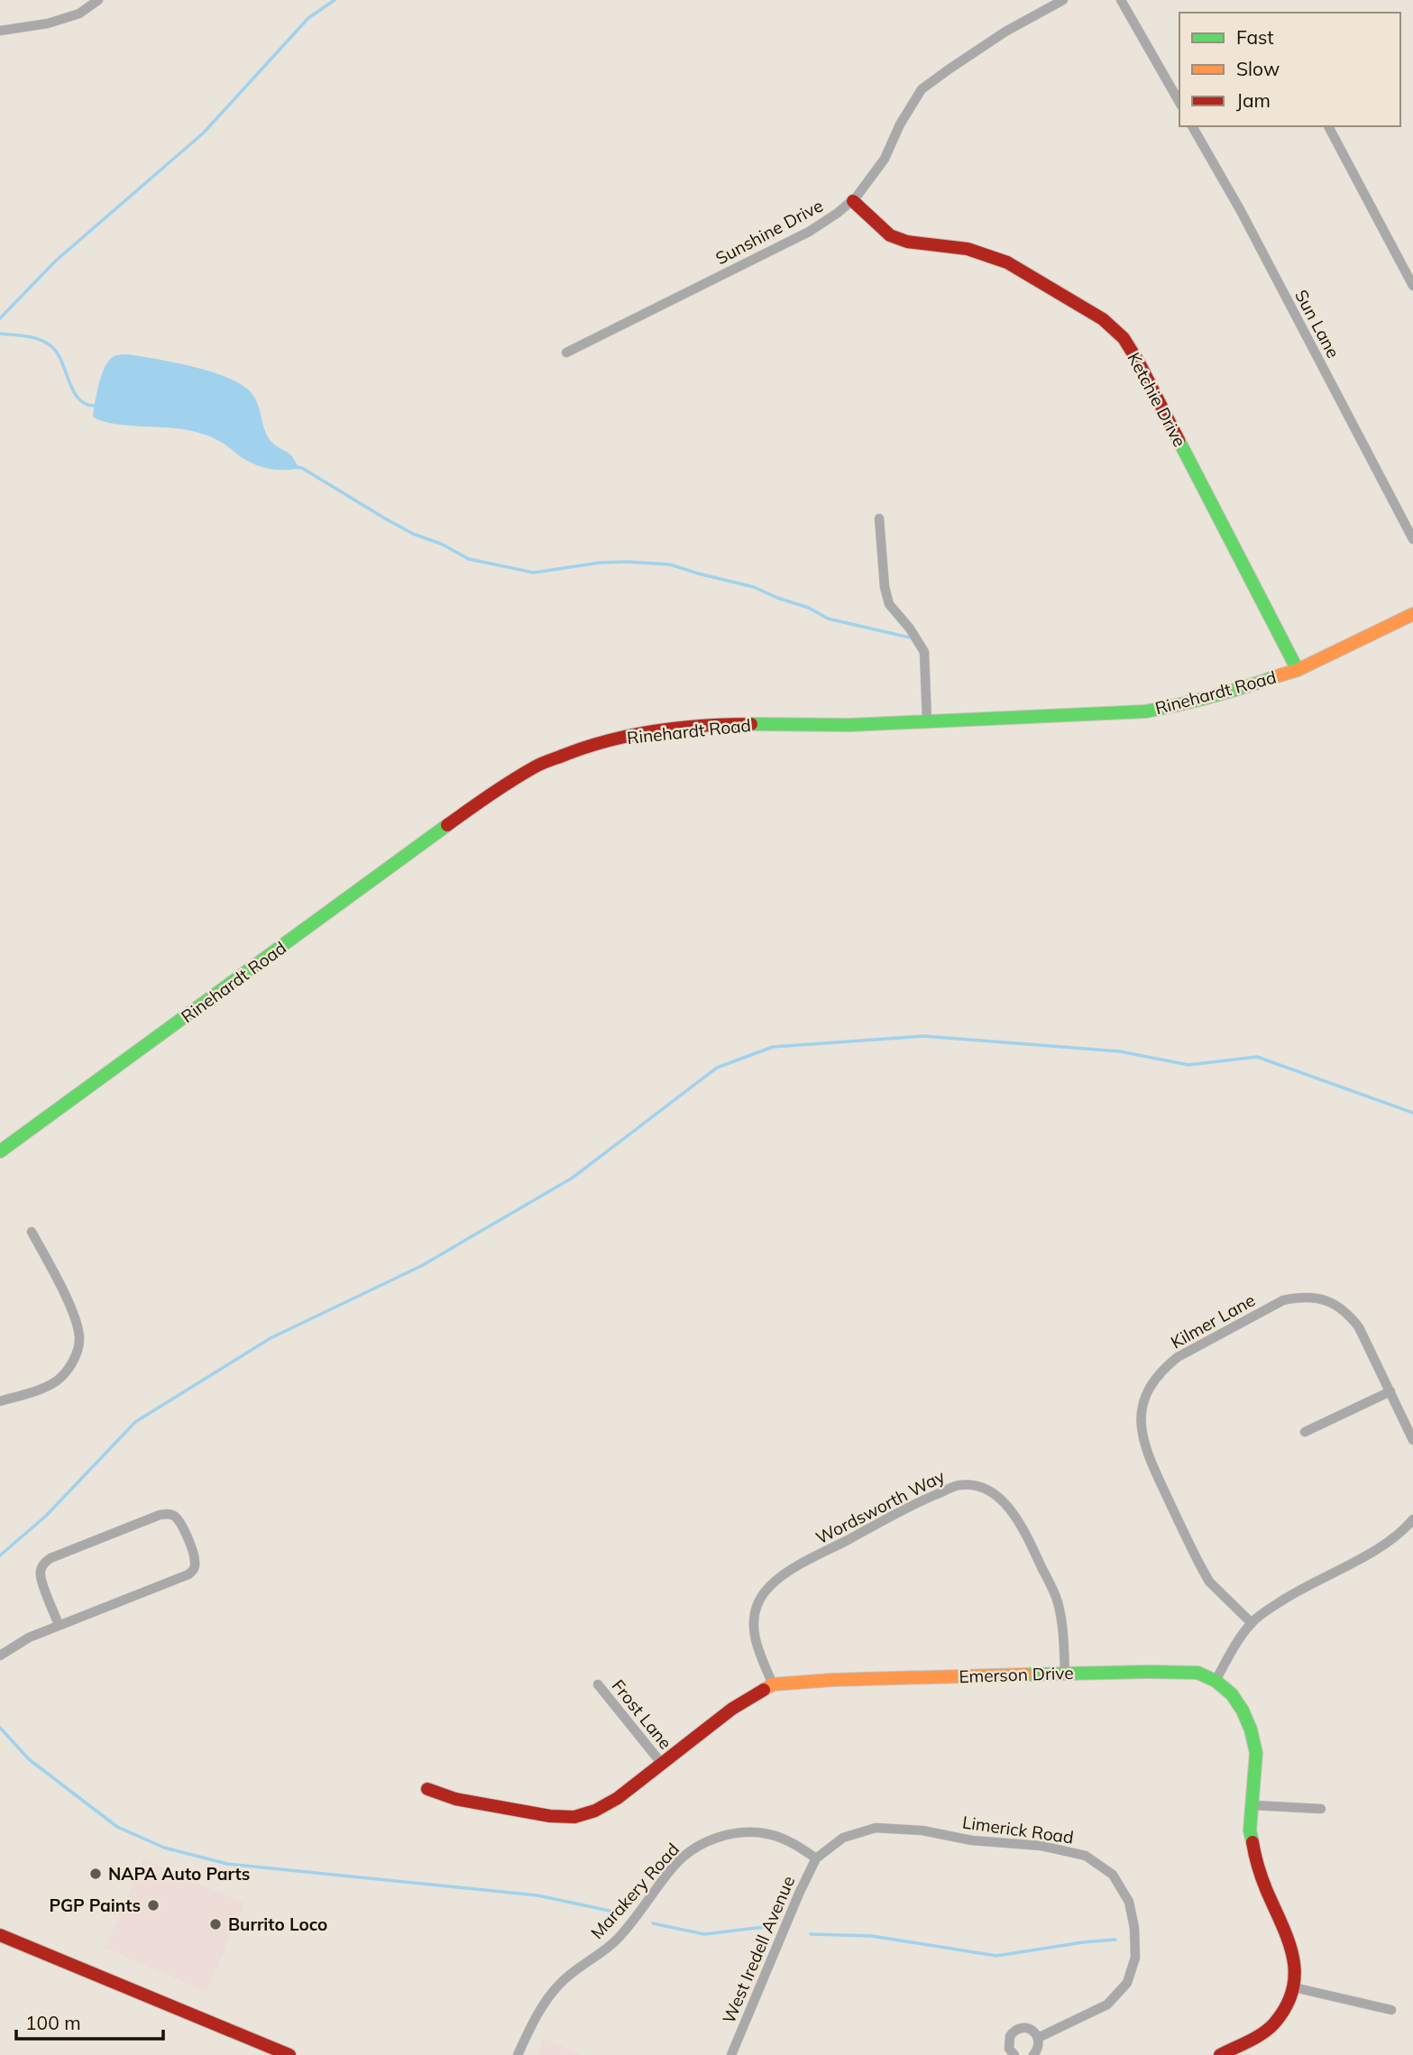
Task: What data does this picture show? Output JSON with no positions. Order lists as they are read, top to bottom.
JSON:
{
  "streets": {
    "street": [
      "Sunshine Drive",
      "Sun Lane",
      "Ketchie Drive",
      "Rinehardt Road",
      "Kilmer Lane",
      "Wordsworth Way",
      "Emerson Drive",
      "Frost Lane",
      "Limerick Road",
      "Marakery Road",
      "West Iredell Avenue"
    ]
  },
  "crossings": [
    ["Sunshine Drive", "Ketchie Drive"],
    ["Ketchie Drive", "Rinehardt Road"],
    ["Wordsworth Way", "Emerson Drive"],
    ["Emerson Drive", "Frost Lane"],
    ["Limerick Road", "Marakery Road"],
    ["Limerick Road", "West Iredell Avenue"],
    ["Marakery Road", "West Iredell Avenue"]
  ],
  "places": ["NAPA Auto Parts", "PGP Paints", "Burrito Loco"],
  "legend": ["Fast", "Slow", "Jam"],
  "scale_bar": "100 m"
}
